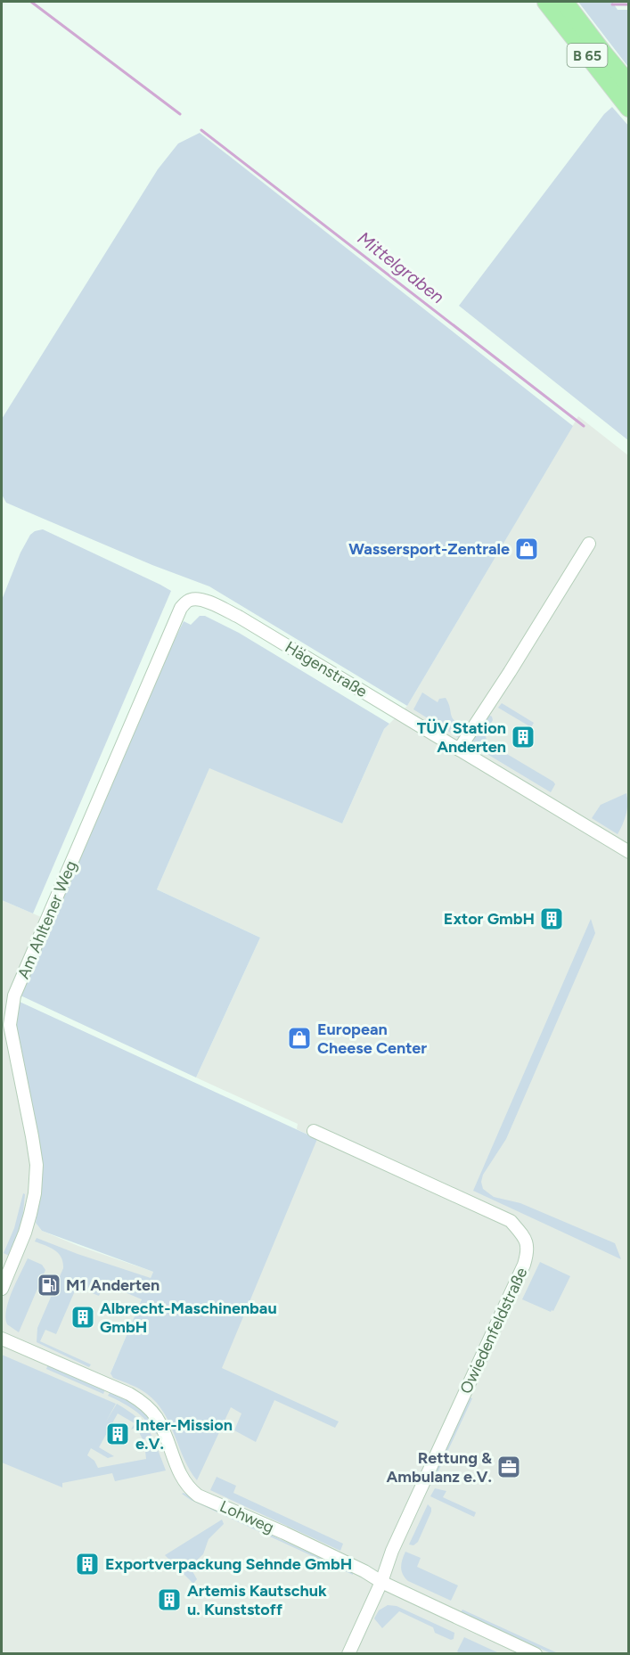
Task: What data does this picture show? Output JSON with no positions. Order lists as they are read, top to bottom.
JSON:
{
  "streets": {
    "highway": ["B 65"],
    "street": [
      "Hägenstraße",
      "Am Ahltener Weg",
      "Owiedenfeldstraße",
      "Lohweg"
    ]
  },
  "crossings": [
    ["Hägenstraße", "Am Ahltener Weg"],
    ["Owiedenfeldstraße", "Lohweg"]
  ],
  "water": ["Mittelgraben"],
  "places": {
    "shop": ["Wassersport-Zentrale", "European Cheese Center"],
    "building": [
      "TÜV Station Anderten",
      "Extor GmbH",
      "Albrecht-Maschinenbau GmbH",
      "Inter-Mission e.V.",
      "Exportverpackung Sehnde GmbH",
      "Artemis Kautschuk u. Kunststoff"
    ],
    "fuel station": ["M1 Anderten"],
    "office": ["Rettung & Ambulanz e.V."]
  }
}
